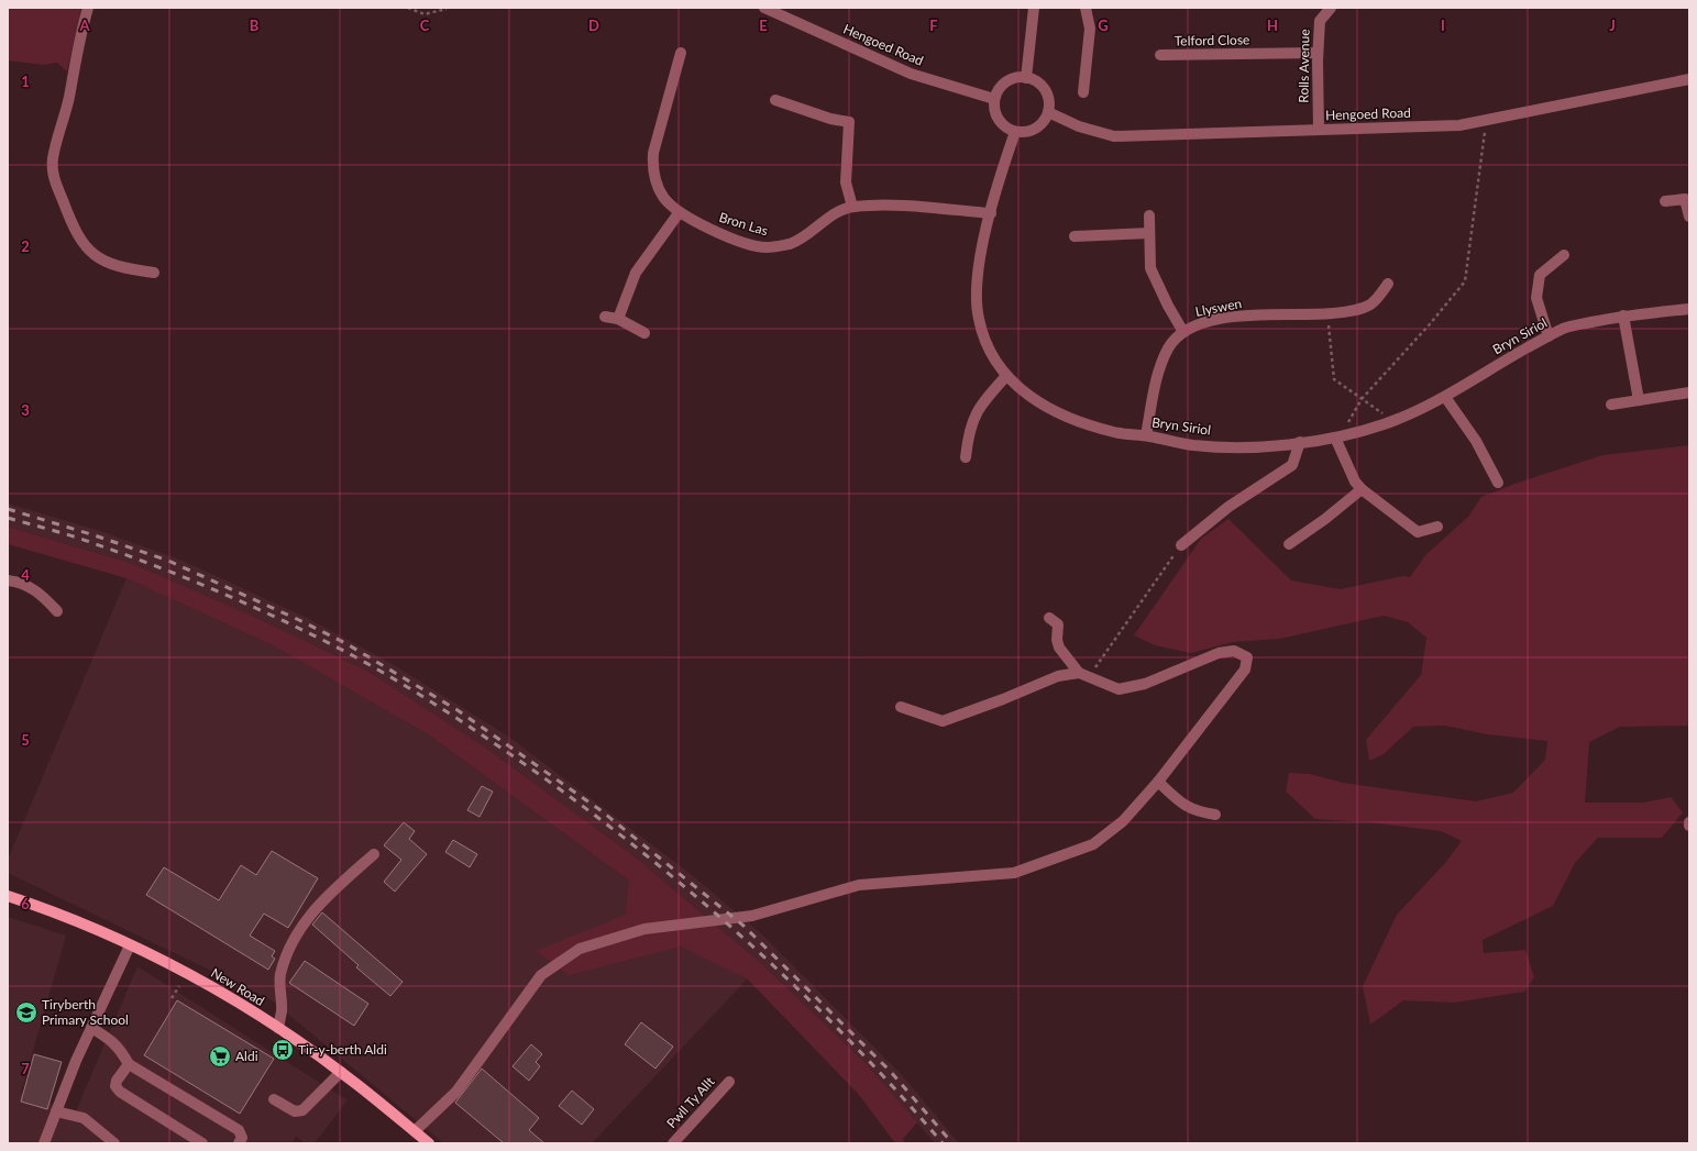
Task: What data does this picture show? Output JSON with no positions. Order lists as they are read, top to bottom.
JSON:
{
  "streets": {
    "main road": ["New Road"],
    "street": [
      "Telford Close",
      "Hengoed Road",
      "Rolls Avenue",
      "Bron Las",
      "Llyswen",
      "Bryn Siriol",
      "Pwll Ty Allt"
    ]
  },
  "crossings": [
    ["Telford Close", "Rolls Avenue"],
    ["Hengoed Road", "Rolls Avenue"],
    ["Hengoed Road", "Bryn Siriol"],
    ["Bron Las", "Bryn Siriol"],
    ["Llyswen", "Bryn Siriol"]
  ],
  "places": {
    "school or university": ["Tiryberth Primary School"],
    "bus stop": ["Tir-y-berth Aldi"],
    "supermarket": ["Aldi"]
  },
  "grid": {
    "columns": [
      "A",
      "B",
      "C",
      "D",
      "E",
      "F",
      "G",
      "H",
      "I",
      "J"
    ],
    "rows": [
      "1",
      "2",
      "3",
      "4",
      "5",
      "6",
      "7"
    ]
  }
}
